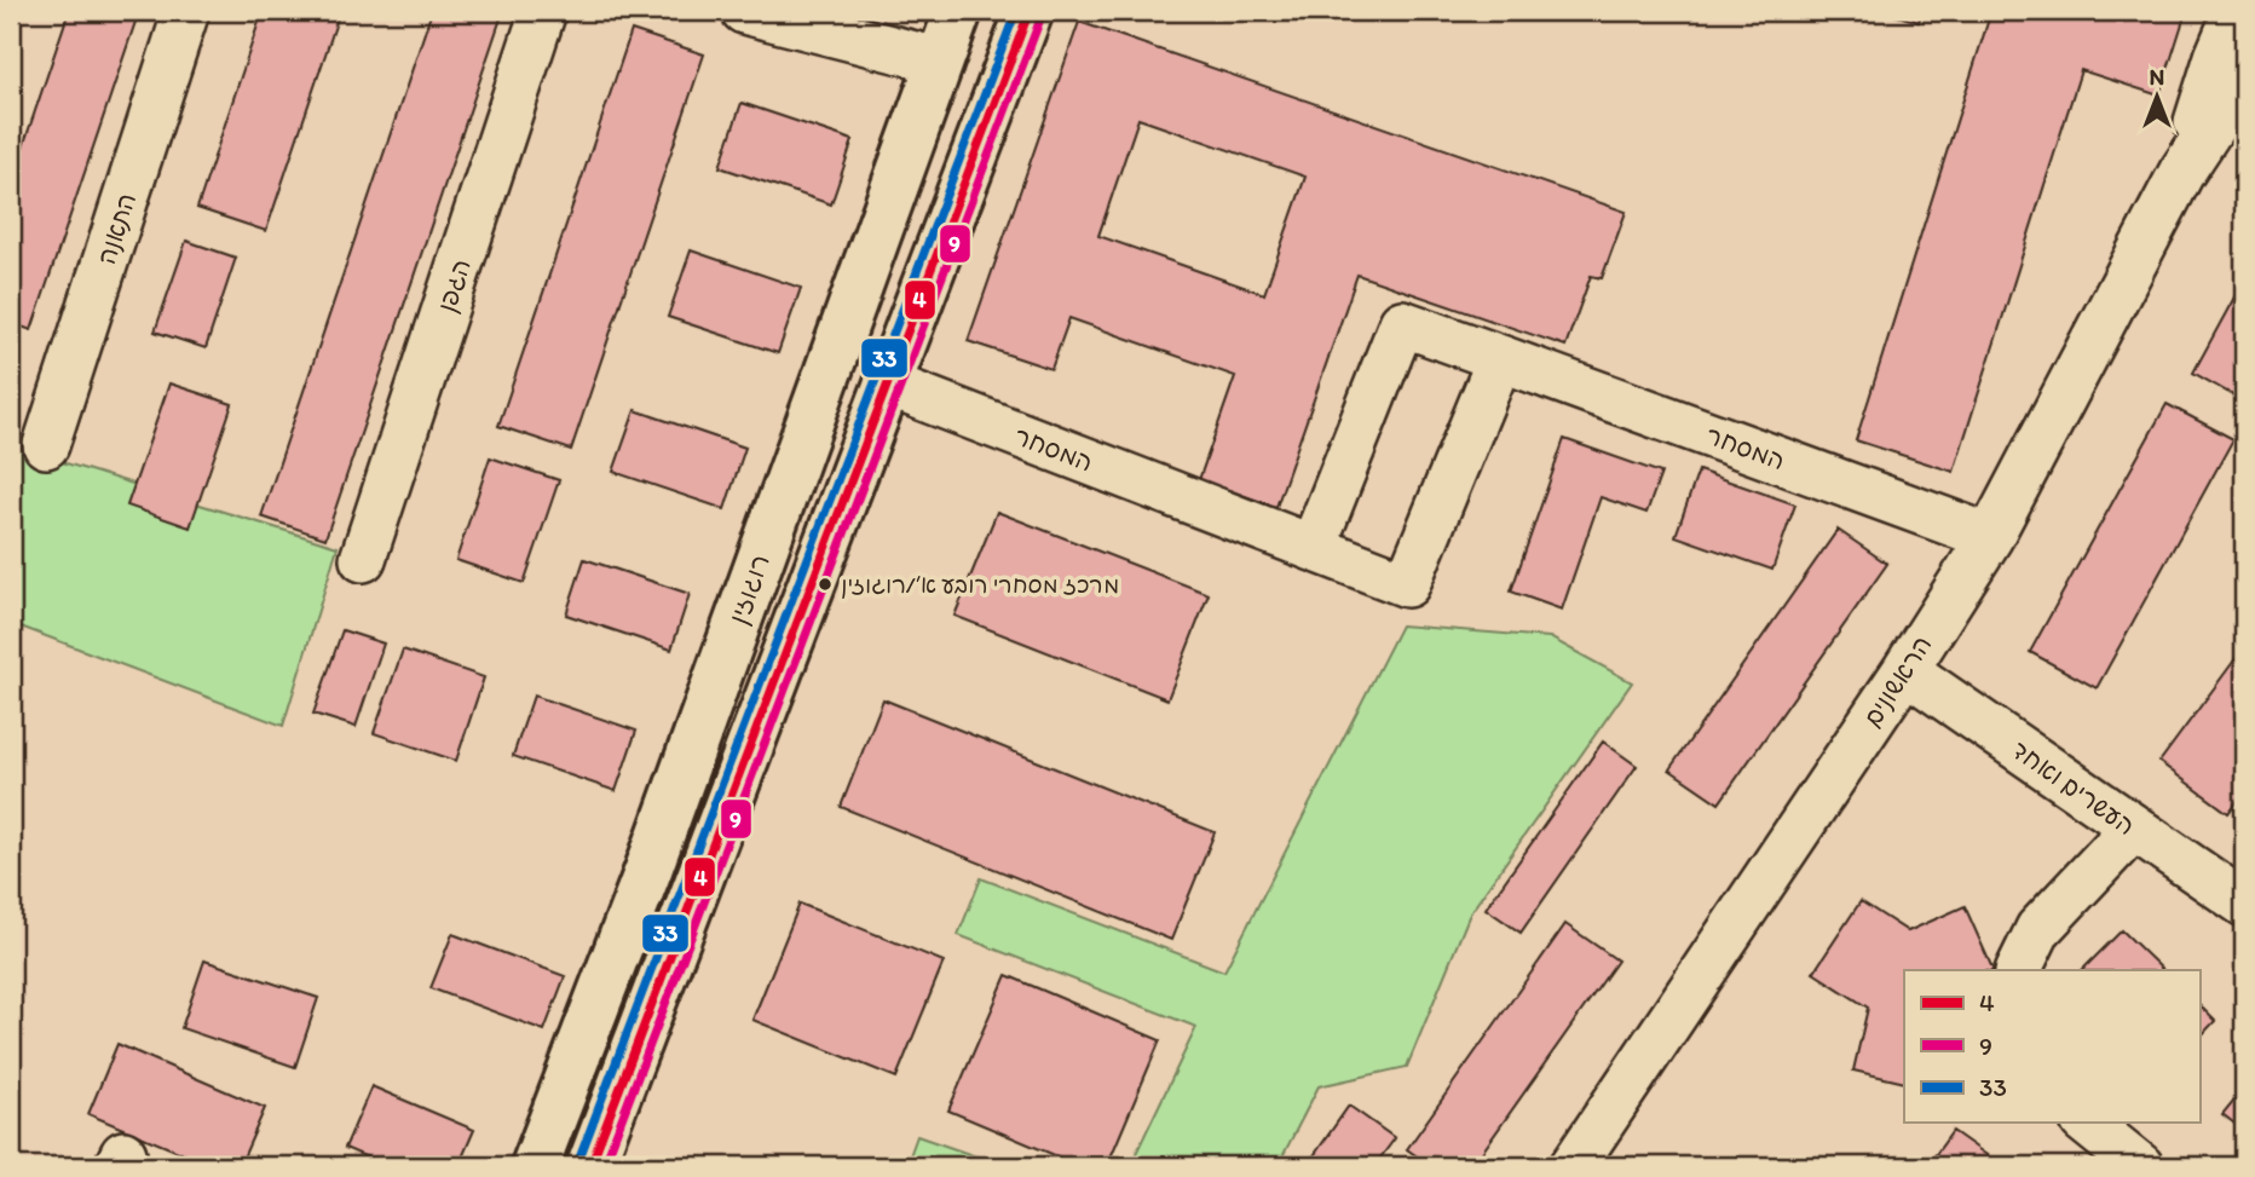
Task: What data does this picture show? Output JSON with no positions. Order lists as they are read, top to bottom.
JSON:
{
  "streets": {
    "street": [
      "התאנה",
      "הגפן",
      "המסחר",
      "רוגוזין",
      "הראשונים",
      "העשרים ואחד"
    ]
  },
  "crossings": [
    ["המסחר", "הראשונים"],
    ["הראשונים", "העשרים ואחד"]
  ],
  "places": ["מרכז מסחרי רובע א׳/רוגוזין"],
  "lines": ["transit line 4", "transit line 33", "transit line 9"],
  "legend": ["4", "9", "33"],
  "north": "top"
}
